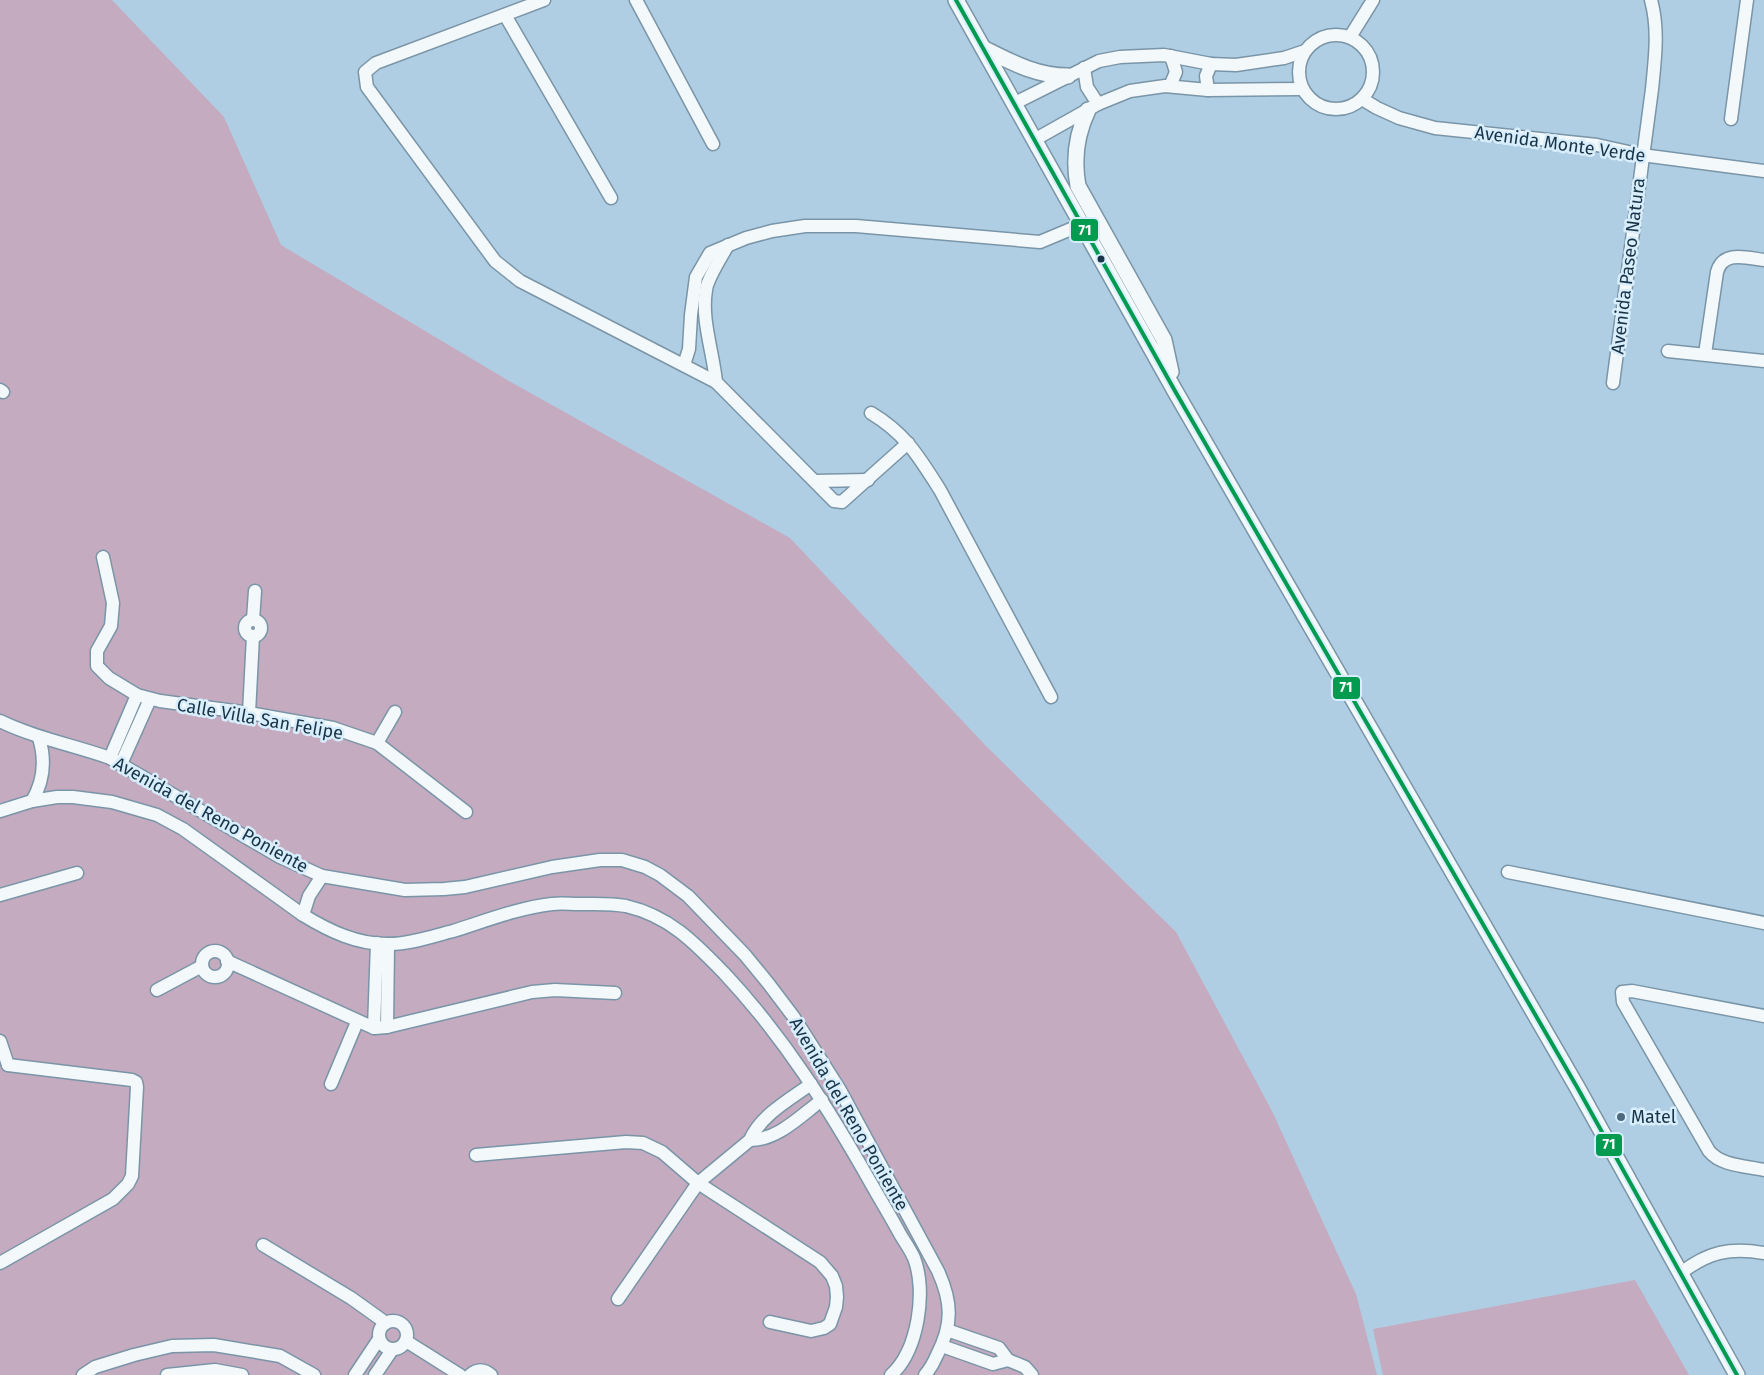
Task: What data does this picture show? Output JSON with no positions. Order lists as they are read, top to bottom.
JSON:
{
  "streets": {
    "street": [
      "Avenida Monte Verde",
      "Avenida Paseo Natura",
      "Calle Villa San Felipe",
      "Avenida del Reno Poniente"
    ]
  },
  "crossings": [
    ["Avenida Monte Verde", "Avenida Paseo Natura"]
  ],
  "places": ["Matel"],
  "lines": ["transit line 71"]
}
